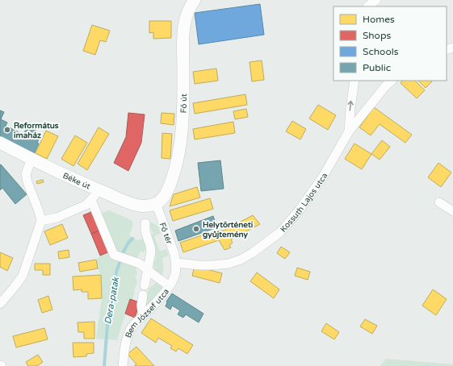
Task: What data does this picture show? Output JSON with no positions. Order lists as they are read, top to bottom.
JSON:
{
  "streets": {
    "main road": ["Fő út", "Béke út"],
    "street": ["Kossuth Lajos utca", "Fő tér", "Bem József utca"]
  },
  "crossings": [
    ["Fő út", "Béke út"],
    ["Fő út", "Fő tér"],
    ["Béke út", "Fő tér"],
    ["Kossuth Lajos utca", "Fő tér"],
    ["Kossuth Lajos utca", "Bem József utca"],
    ["Fő tér", "Bem József utca"]
  ],
  "water": ["Dera-patak"],
  "places": ["Református imaház", "Helytörténeti gyűjtemény"],
  "legend": [
    "Homes",
    "Shops",
    "Schools",
    "Public"
  ]
}
